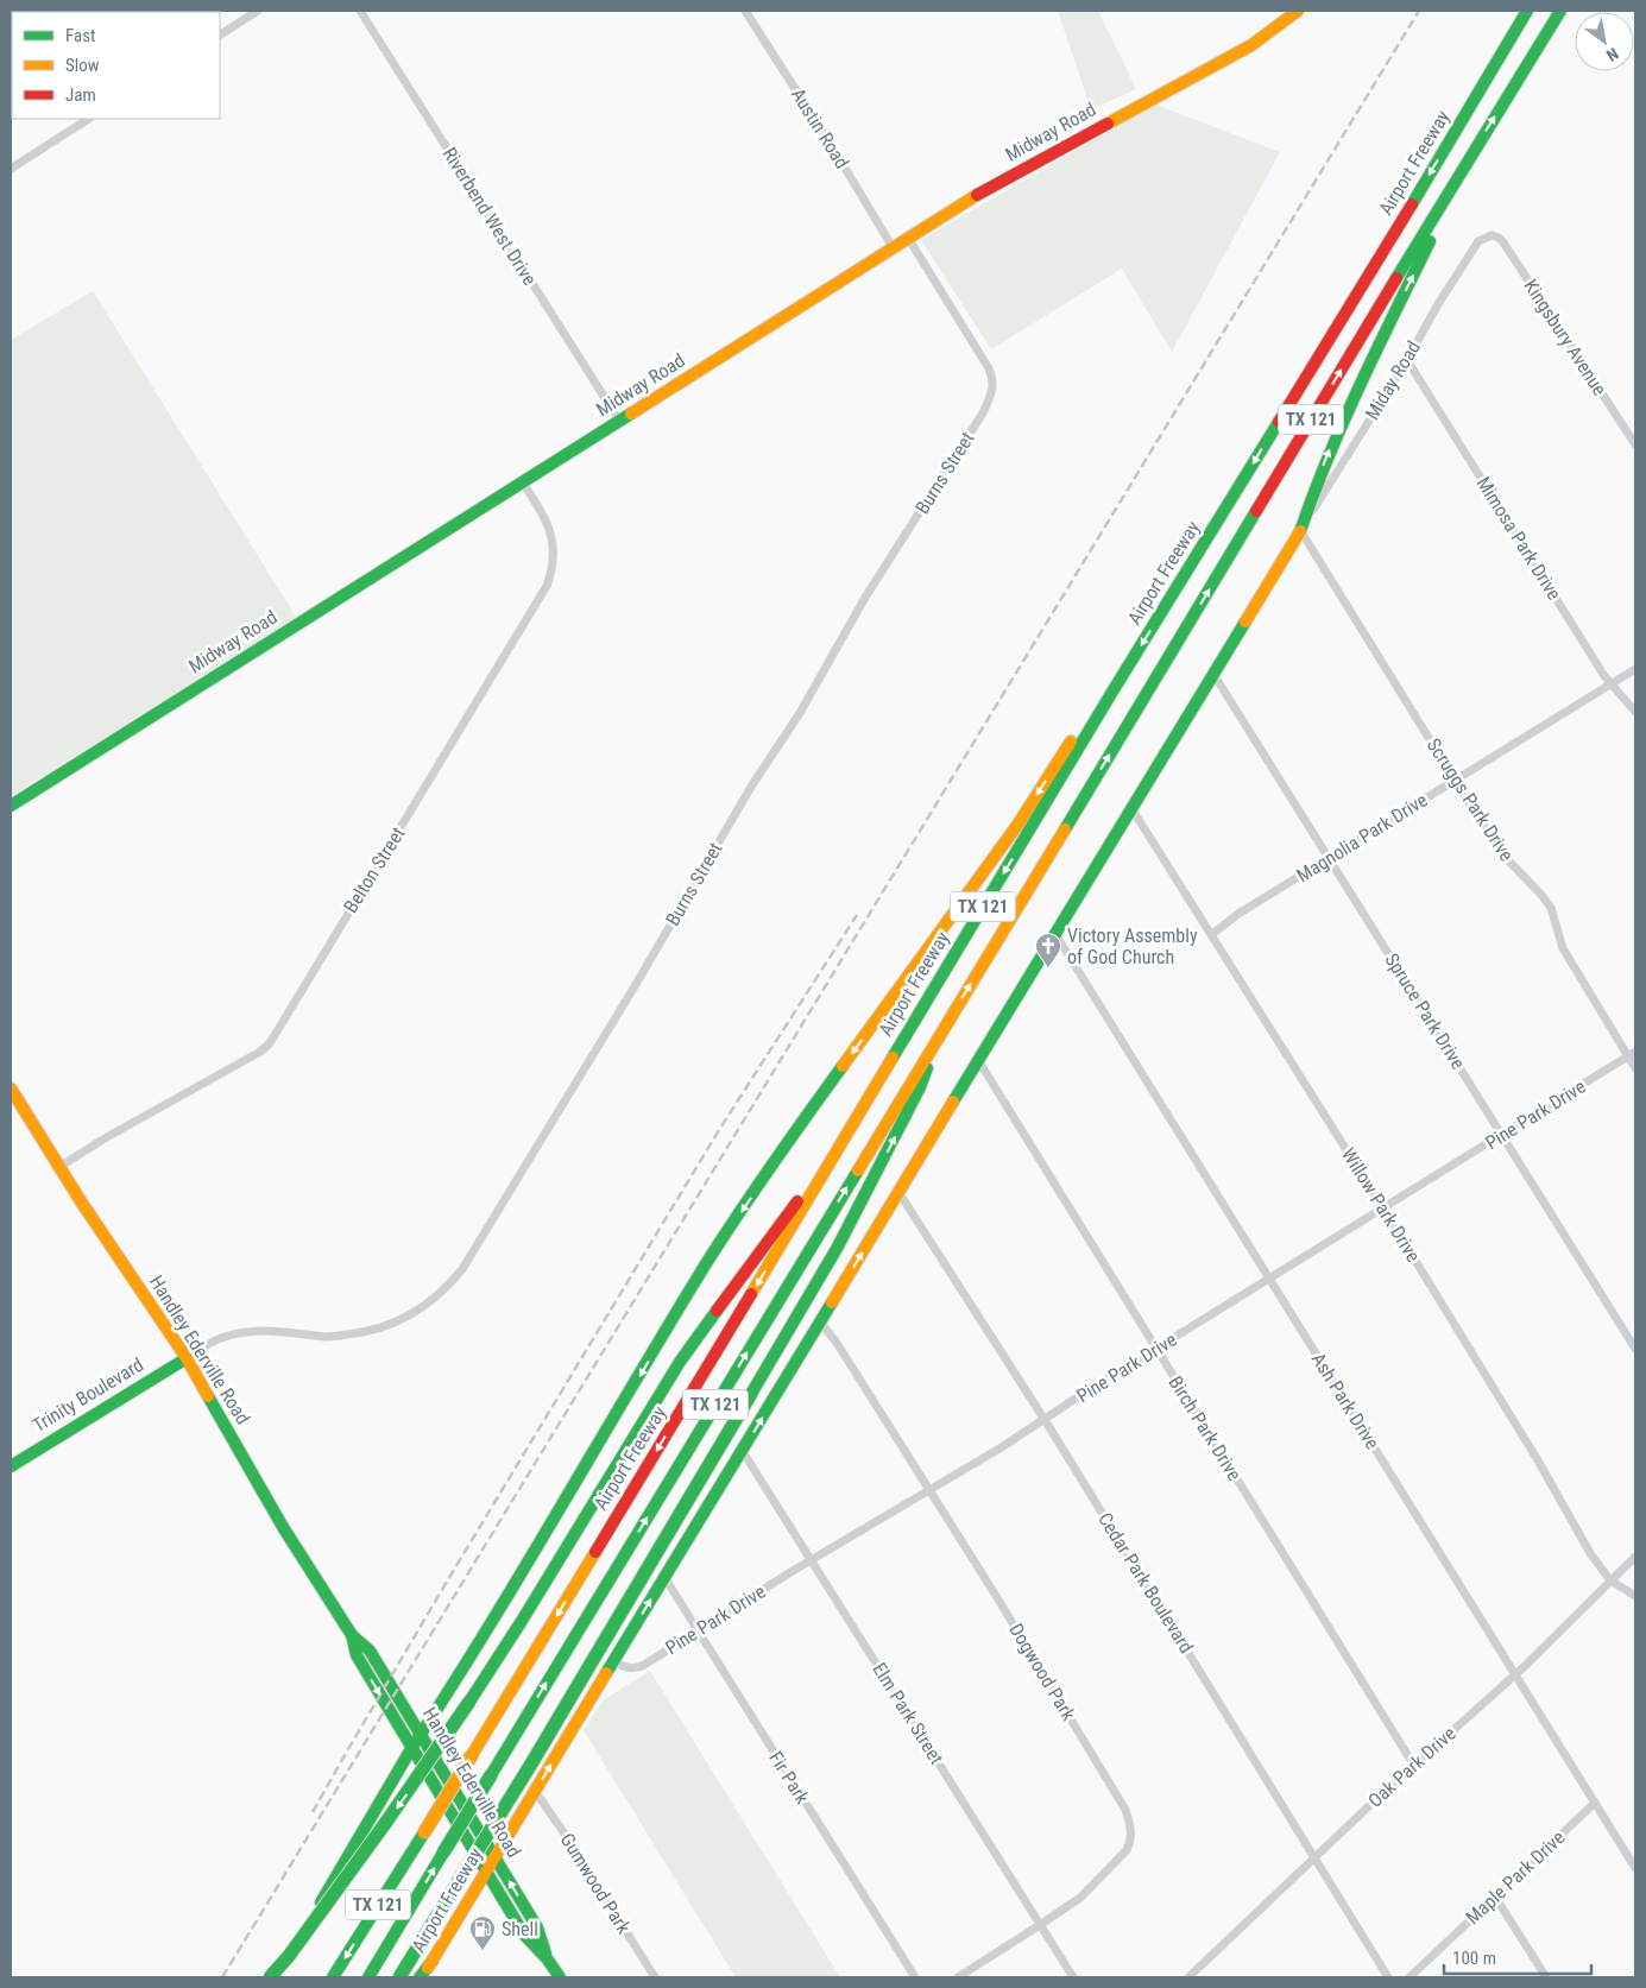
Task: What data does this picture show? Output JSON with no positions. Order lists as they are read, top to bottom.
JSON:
{
  "streets": {
    "main road": [
      "Midway Road",
      "Airport Freeway",
      "TX 121",
      "Handley Ederville Road",
      "Trinity Boulevard"
    ],
    "street": [
      "Austin Road",
      "Riverbend West Drive",
      "Kingsbury Avenue",
      "Miday Road",
      "Burns Street",
      "Mimosa Park Drive",
      "Scruggs Park Drive",
      "Magnolia Park Drive",
      "Belton Street",
      "Spruce Park Drive",
      "Pine Park Drive",
      "Willow Park Drive",
      "Ash Park Drive",
      "Birch Park Drive",
      "Cedar Park Boulevard",
      "Dogwood Park",
      "Elm Park Street",
      "Oak Park Drive",
      "Fir Park",
      "Maple Park Drive",
      "Gumwood Park"
    ]
  },
  "crossings": [
    ["Austin Road", "Midway Road"],
    ["Midway Road", "Riverbend West Drive"],
    ["Midway Road", "Burns Street"],
    ["Midway Road", "Belton Street"],
    ["Airport Freeway", "Miday Road"],
    ["Airport Freeway", "Scruggs Park Drive"],
    ["Airport Freeway", "Spruce Park Drive"],
    ["Airport Freeway", "Pine Park Drive"],
    ["Airport Freeway", "Willow Park Drive"],
    ["Airport Freeway", "Handley Ederville Road"],
    ["Airport Freeway", "Ash Park Drive"],
    ["Airport Freeway", "Birch Park Drive"],
    ["Airport Freeway", "Cedar Park Boulevard"],
    ["Airport Freeway", "Dogwood Park"],
    ["Airport Freeway", "Elm Park Street"],
    ["Airport Freeway", "Fir Park"],
    ["Airport Freeway", "Gumwood Park"],
    ["Kingsbury Avenue", "Miday Road"],
    ["Miday Road", "Mimosa Park Drive"],
    ["Miday Road", "Scruggs Park Drive"],
    ["Burns Street", "Handley Ederville Road"],
    ["Burns Street", "Trinity Boulevard"],
    ["Mimosa Park Drive", "Magnolia Park Drive"],
    ["Scruggs Park Drive", "Magnolia Park Drive"],
    ["Scruggs Park Drive", "Pine Park Drive"],
    ["Magnolia Park Drive", "Spruce Park Drive"],
    ["Magnolia Park Drive", "Willow Park Drive"],
    ["Belton Street", "Handley Ederville Road"],
    ["Spruce Park Drive", "Pine Park Drive"],
    ["Pine Park Drive", "Willow Park Drive"],
    ["Pine Park Drive", "Ash Park Drive"],
    ["Pine Park Drive", "Birch Park Drive"],
    ["Pine Park Drive", "Cedar Park Boulevard"],
    ["Pine Park Drive", "Dogwood Park"],
    ["Pine Park Drive", "Elm Park Street"],
    ["Pine Park Drive", "Fir Park"],
    ["Willow Park Drive", "Oak Park Drive"],
    ["Handley Ederville Road", "Trinity Boulevard"],
    ["Ash Park Drive", "Oak Park Drive"],
    ["Ash Park Drive", "Maple Park Drive"],
    ["Birch Park Drive", "Oak Park Drive"],
    ["Cedar Park Boulevard", "Oak Park Drive"],
    ["Dogwood Park", "Elm Park Street"]
  ],
  "places": {
    "church": ["Victory Assembly of God Church"],
    "fuel station": ["Shell"]
  },
  "legend": ["Fast", "Slow", "Jam"],
  "scale_bar": "100 m",
  "north": "bottom right"
}
